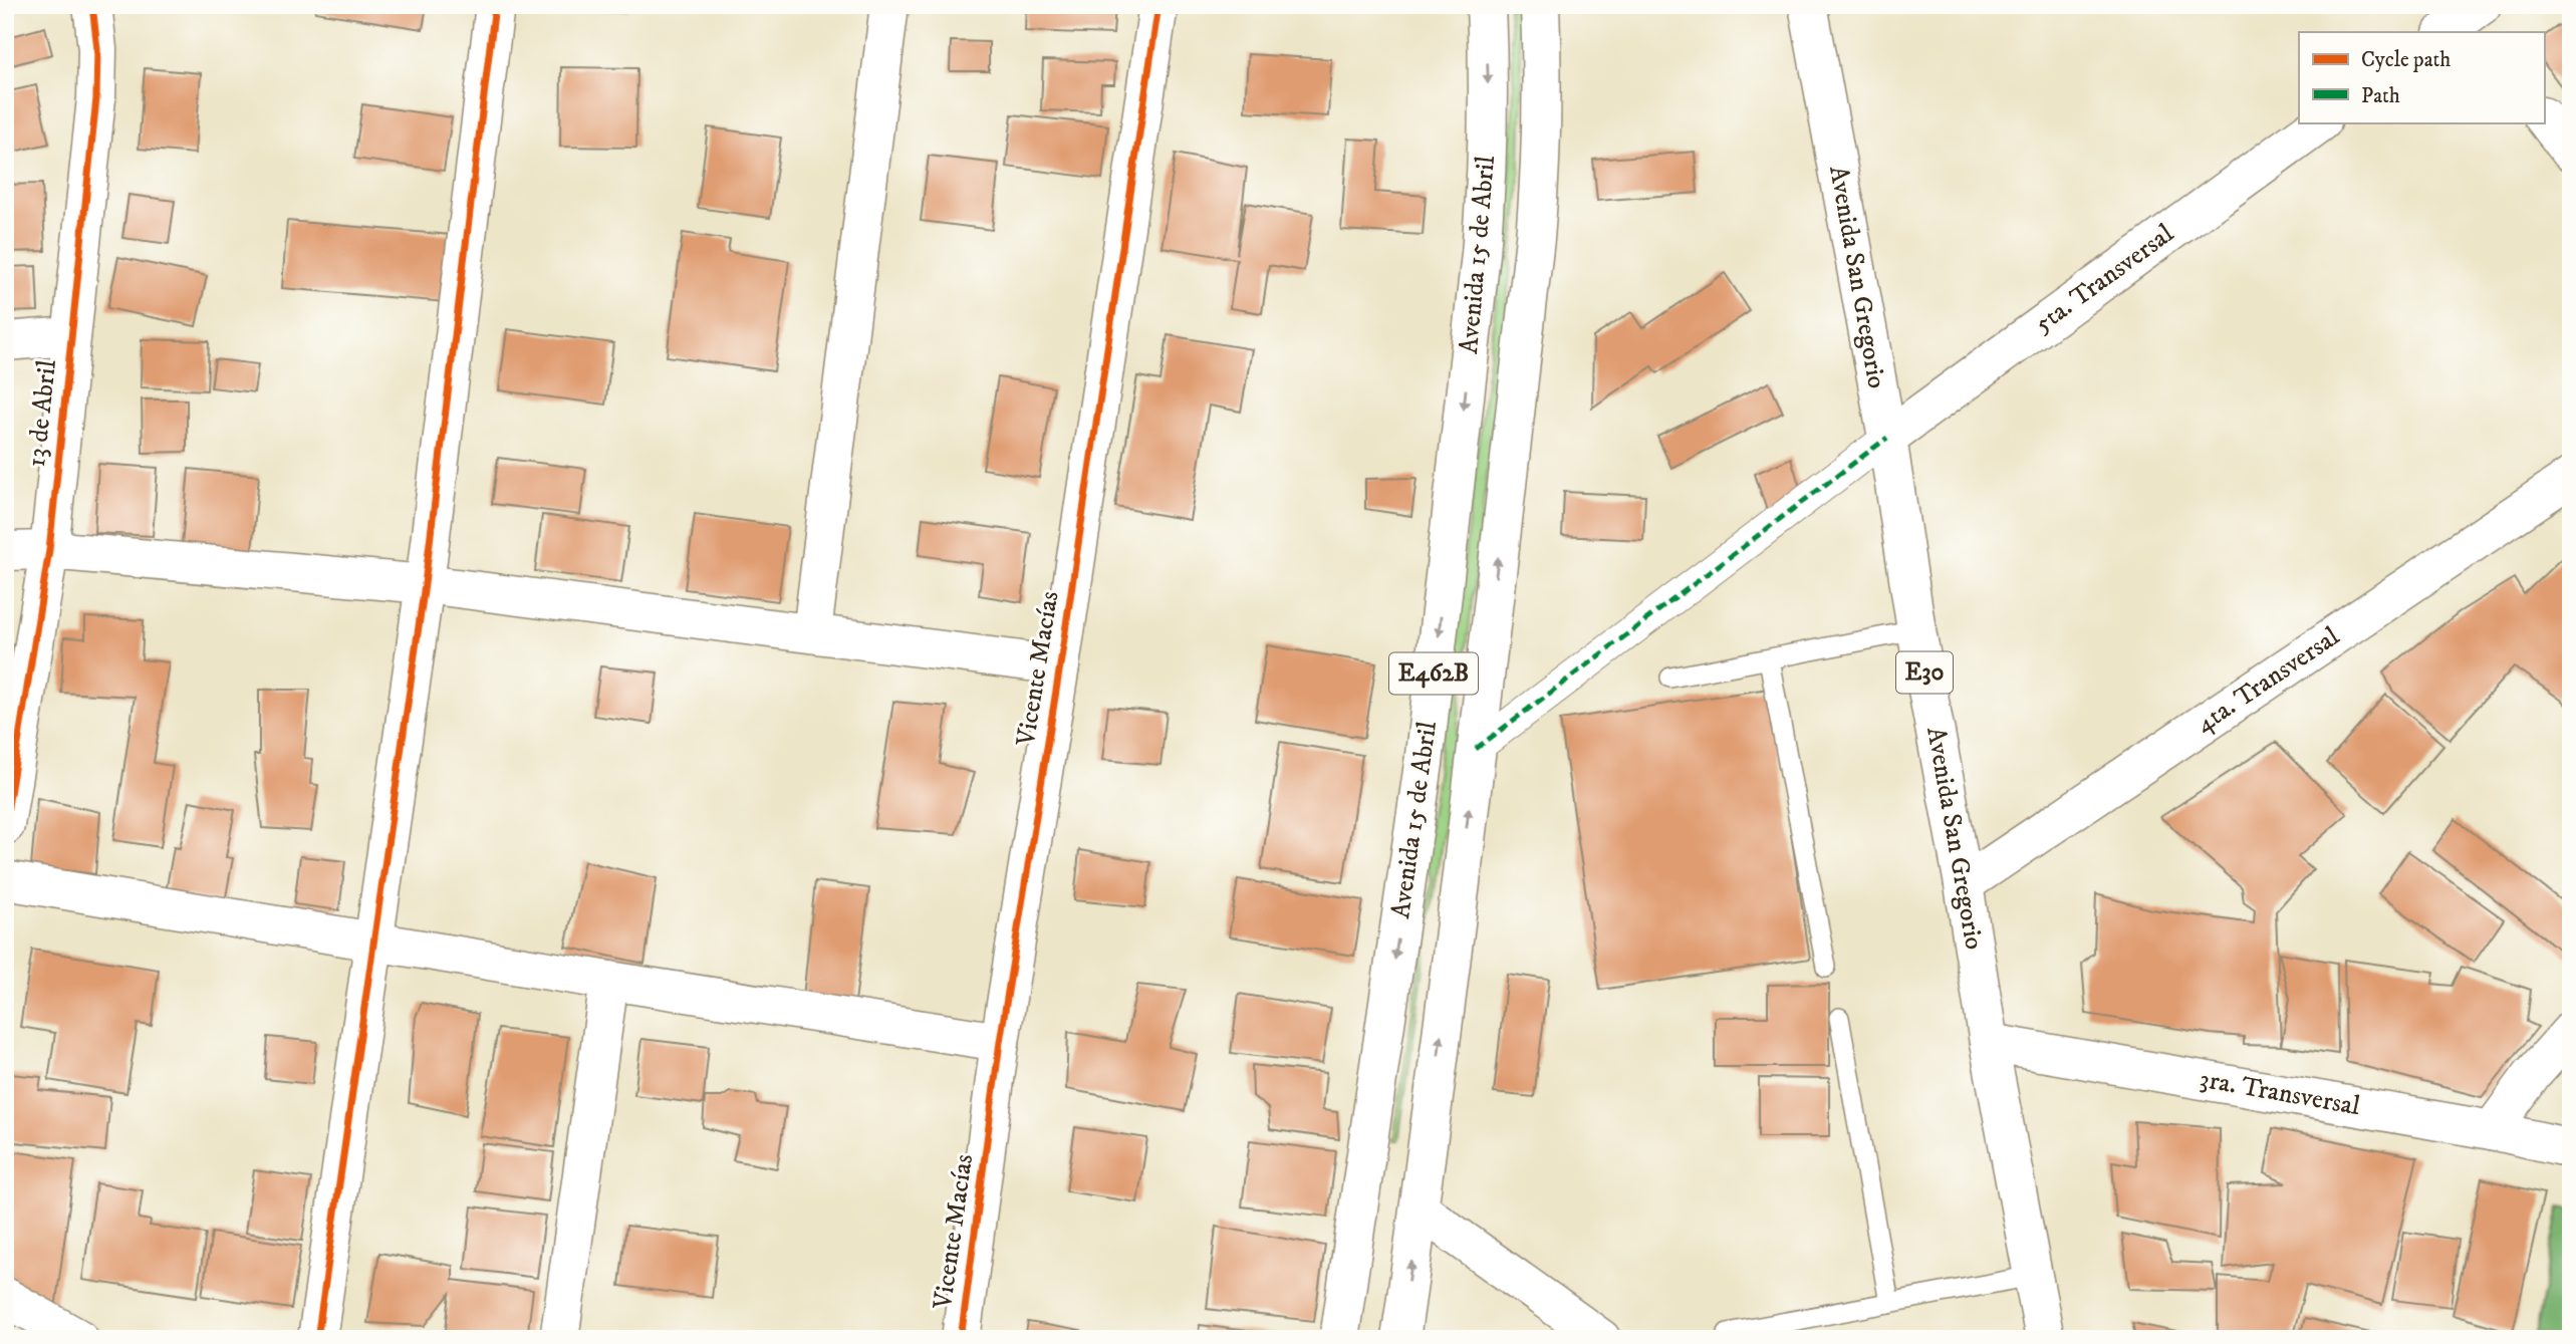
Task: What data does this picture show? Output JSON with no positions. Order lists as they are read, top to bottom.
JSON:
{
  "streets": {
    "main road": [
      "Avenida 15 de Abril",
      "Avenida San Gregorio",
      "5ta. Transversal",
      "13 de Abril",
      "Vicente Macías",
      "E30",
      "E462B",
      "4ta. Transversal",
      "3ra. Transversal"
    ]
  },
  "crossings": [
    ["Avenida San Gregorio", "5ta. Transversal"],
    ["Avenida San Gregorio", "4ta. Transversal"],
    ["Avenida San Gregorio", "3ra. Transversal"]
  ],
  "legend": ["Cycle path", "Path"]
}
